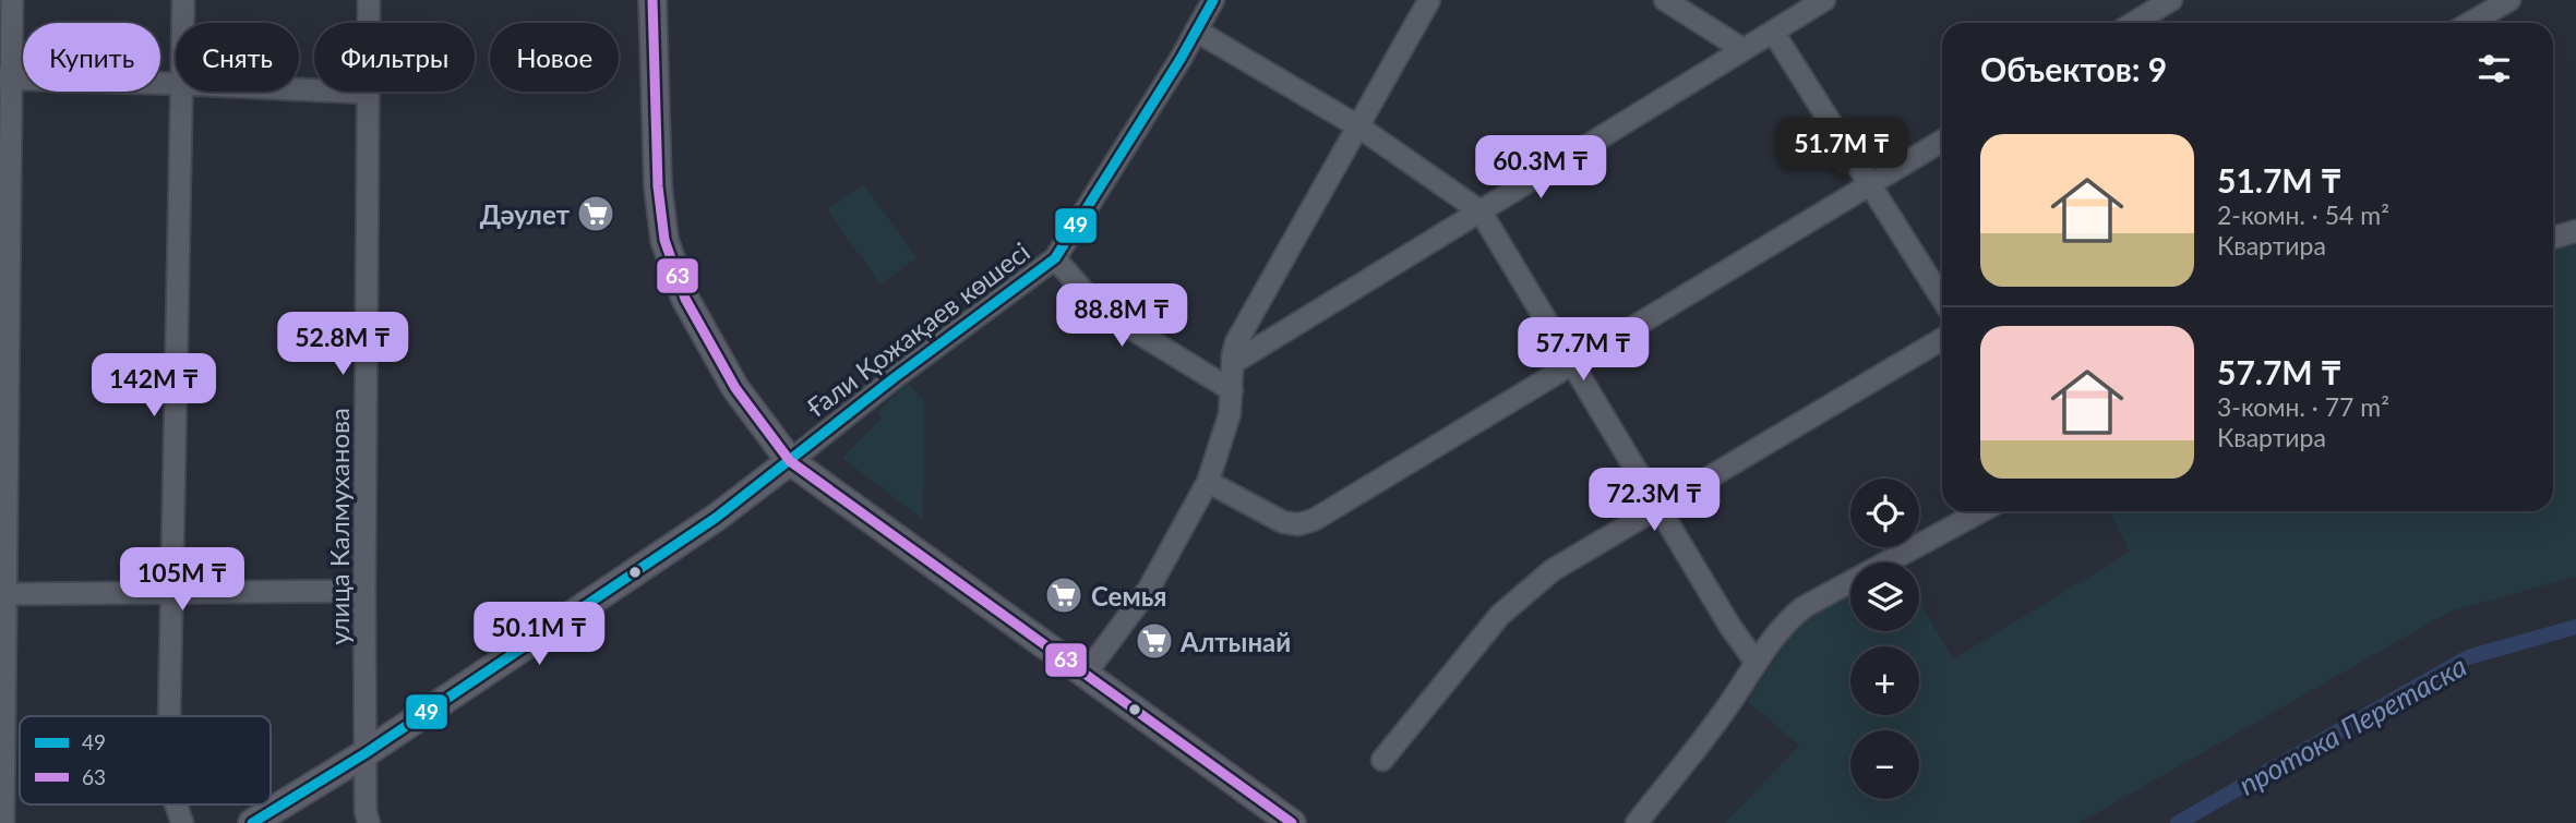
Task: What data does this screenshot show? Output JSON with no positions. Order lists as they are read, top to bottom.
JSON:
{
  "streets": {
    "street": ["Ғали Қожақаев көшесі", "улица Калмуханова"]
  },
  "water": ["протока Перетаска"],
  "places": {
    "supermarket": ["Дәулет", "Семья", "Алтынай"]
  },
  "lines": ["transit line 49", "transit line 63"],
  "legend": ["49", "63"],
  "page": {
    "chip": [
      "Купить",
      "Снять",
      "Фильтры",
      "Новое"
    ],
    "heading": "Объектов: 9",
    "list": [
      {
        "name": "51.7M ₸",
        "note": "2-комн. · 54 m² · Квартира"
      },
      {
        "name": "57.7M ₸",
        "note": "3-комн. · 77 m² · Квартира"
      }
    ],
    "price": [
      "51.7M ₸",
      "60.3M ₸",
      "88.8M ₸",
      "52.8M ₸",
      "57.7M ₸",
      "142M ₸",
      "72.3M ₸",
      "105M ₸",
      "50.1M ₸"
    ],
    "map_buttons": ["+", "−"]
  }
}
